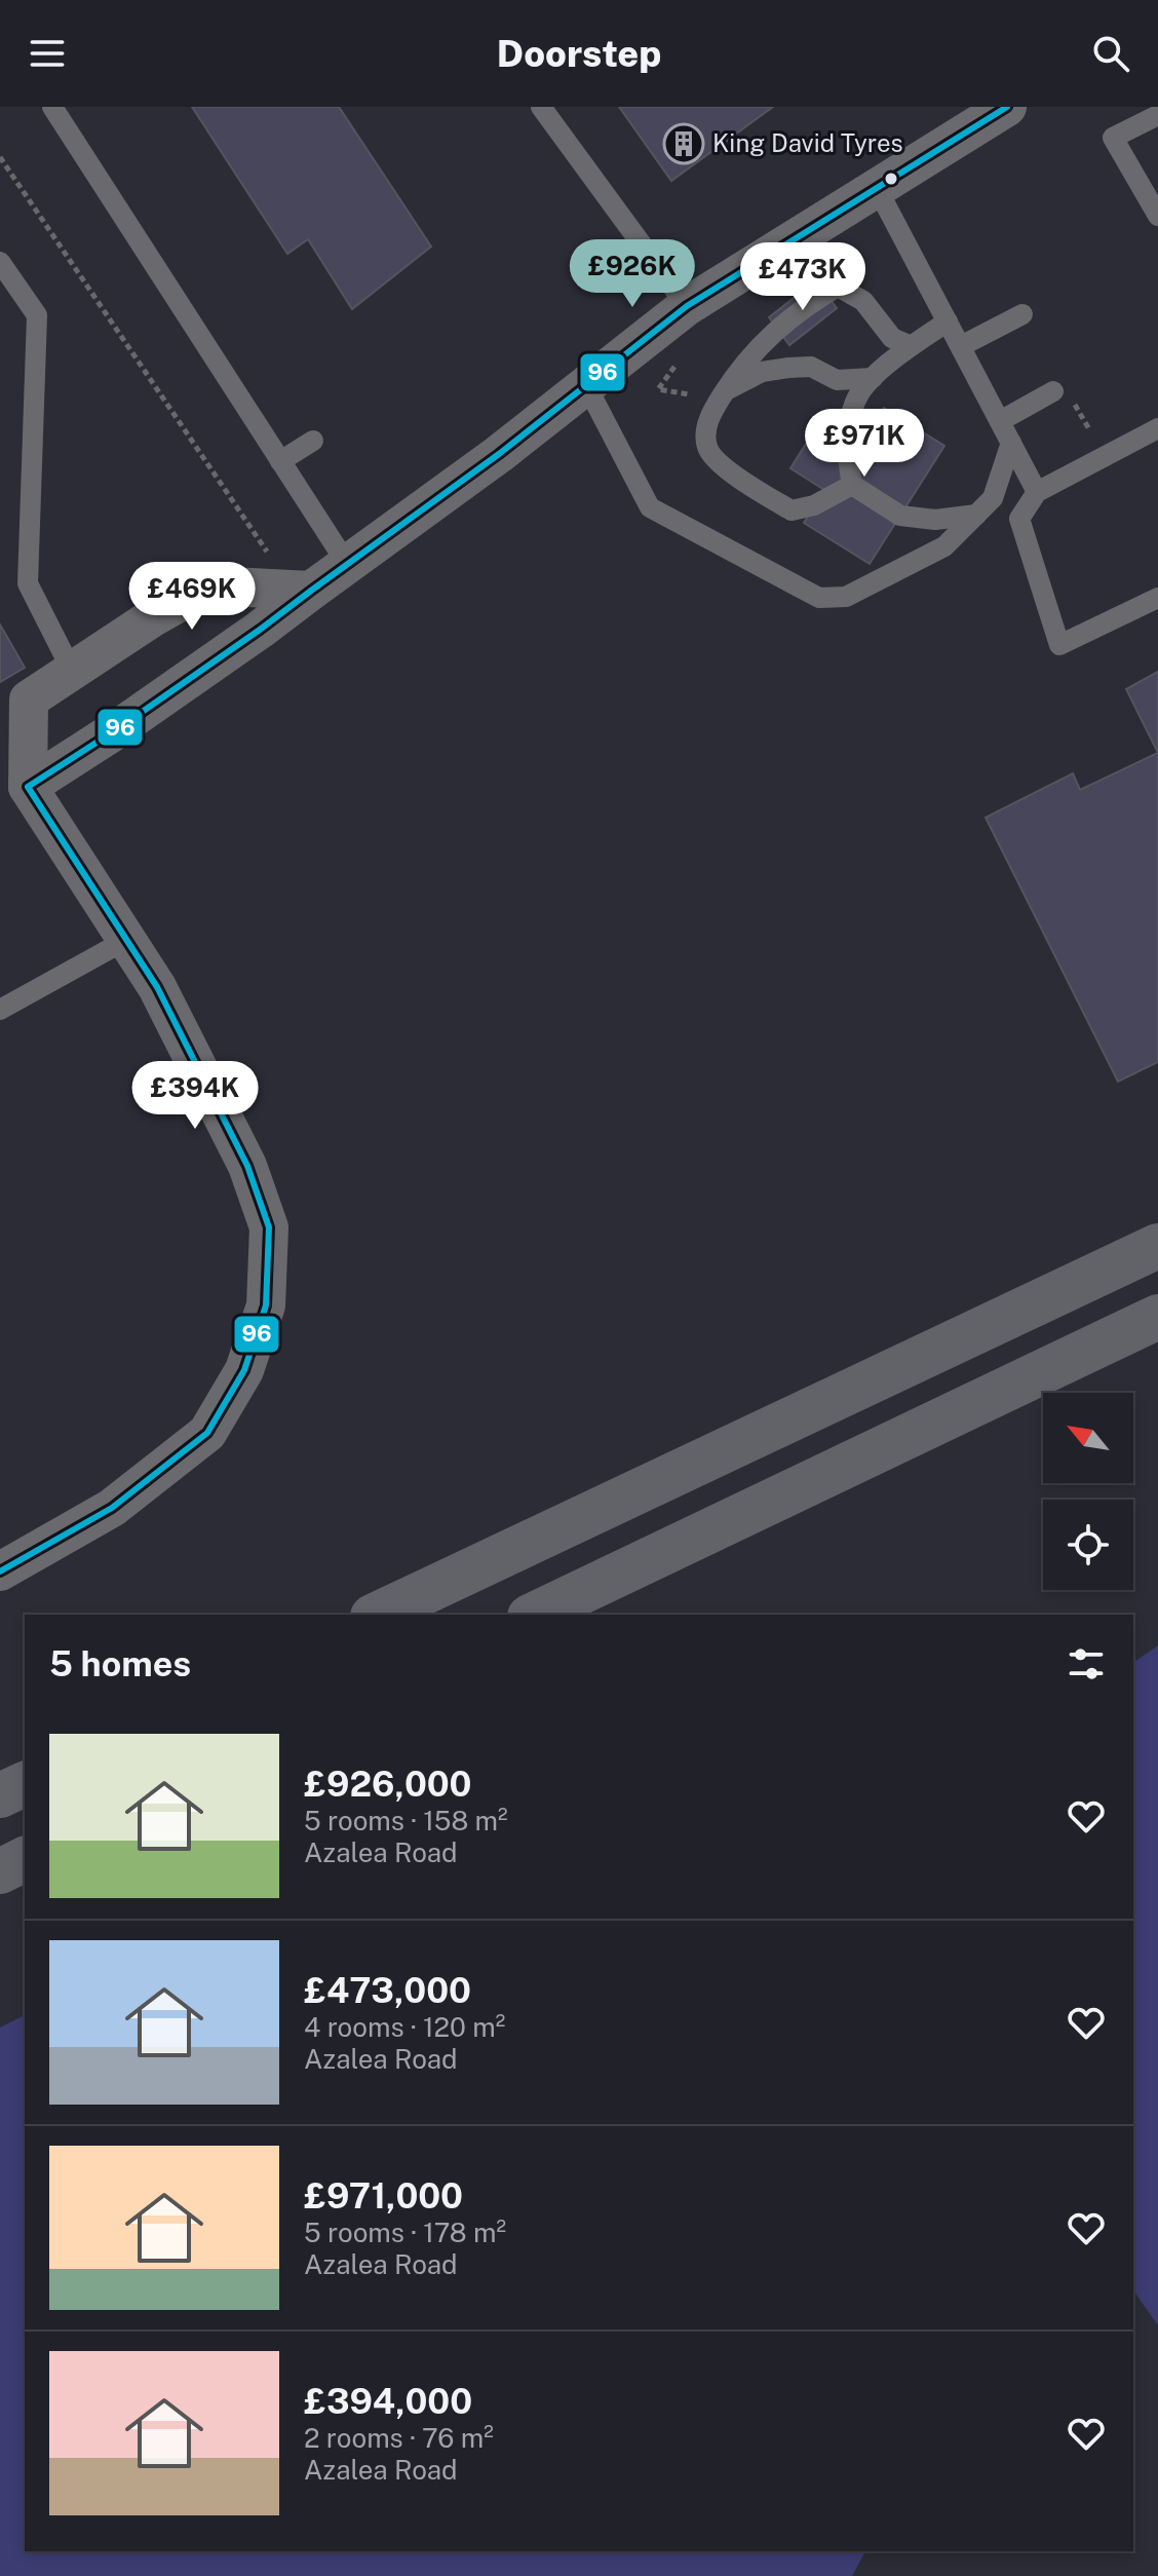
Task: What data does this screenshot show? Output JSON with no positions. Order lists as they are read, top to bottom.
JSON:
{
  "places": {
    "building": ["King David Tyres"]
  },
  "lines": ["transit line 96"],
  "north": "top left",
  "page": {
    "header": "Doorstep",
    "price": [
      "£926K",
      "£473K",
      "£971K",
      "£469K",
      "£394K"
    ],
    "heading": "5 homes",
    "list": [
      {
        "name": "£926,000",
        "note": "5 rooms · 158 m² · Azalea Road"
      },
      {
        "name": "£473,000",
        "note": "4 rooms · 120 m² · Azalea Road"
      },
      {
        "name": "£971,000",
        "note": "5 rooms · 178 m² · Azalea Road"
      },
      {
        "name": "£394,000",
        "note": "2 rooms · 76 m² · Azalea Road"
      }
    ]
  }
}
